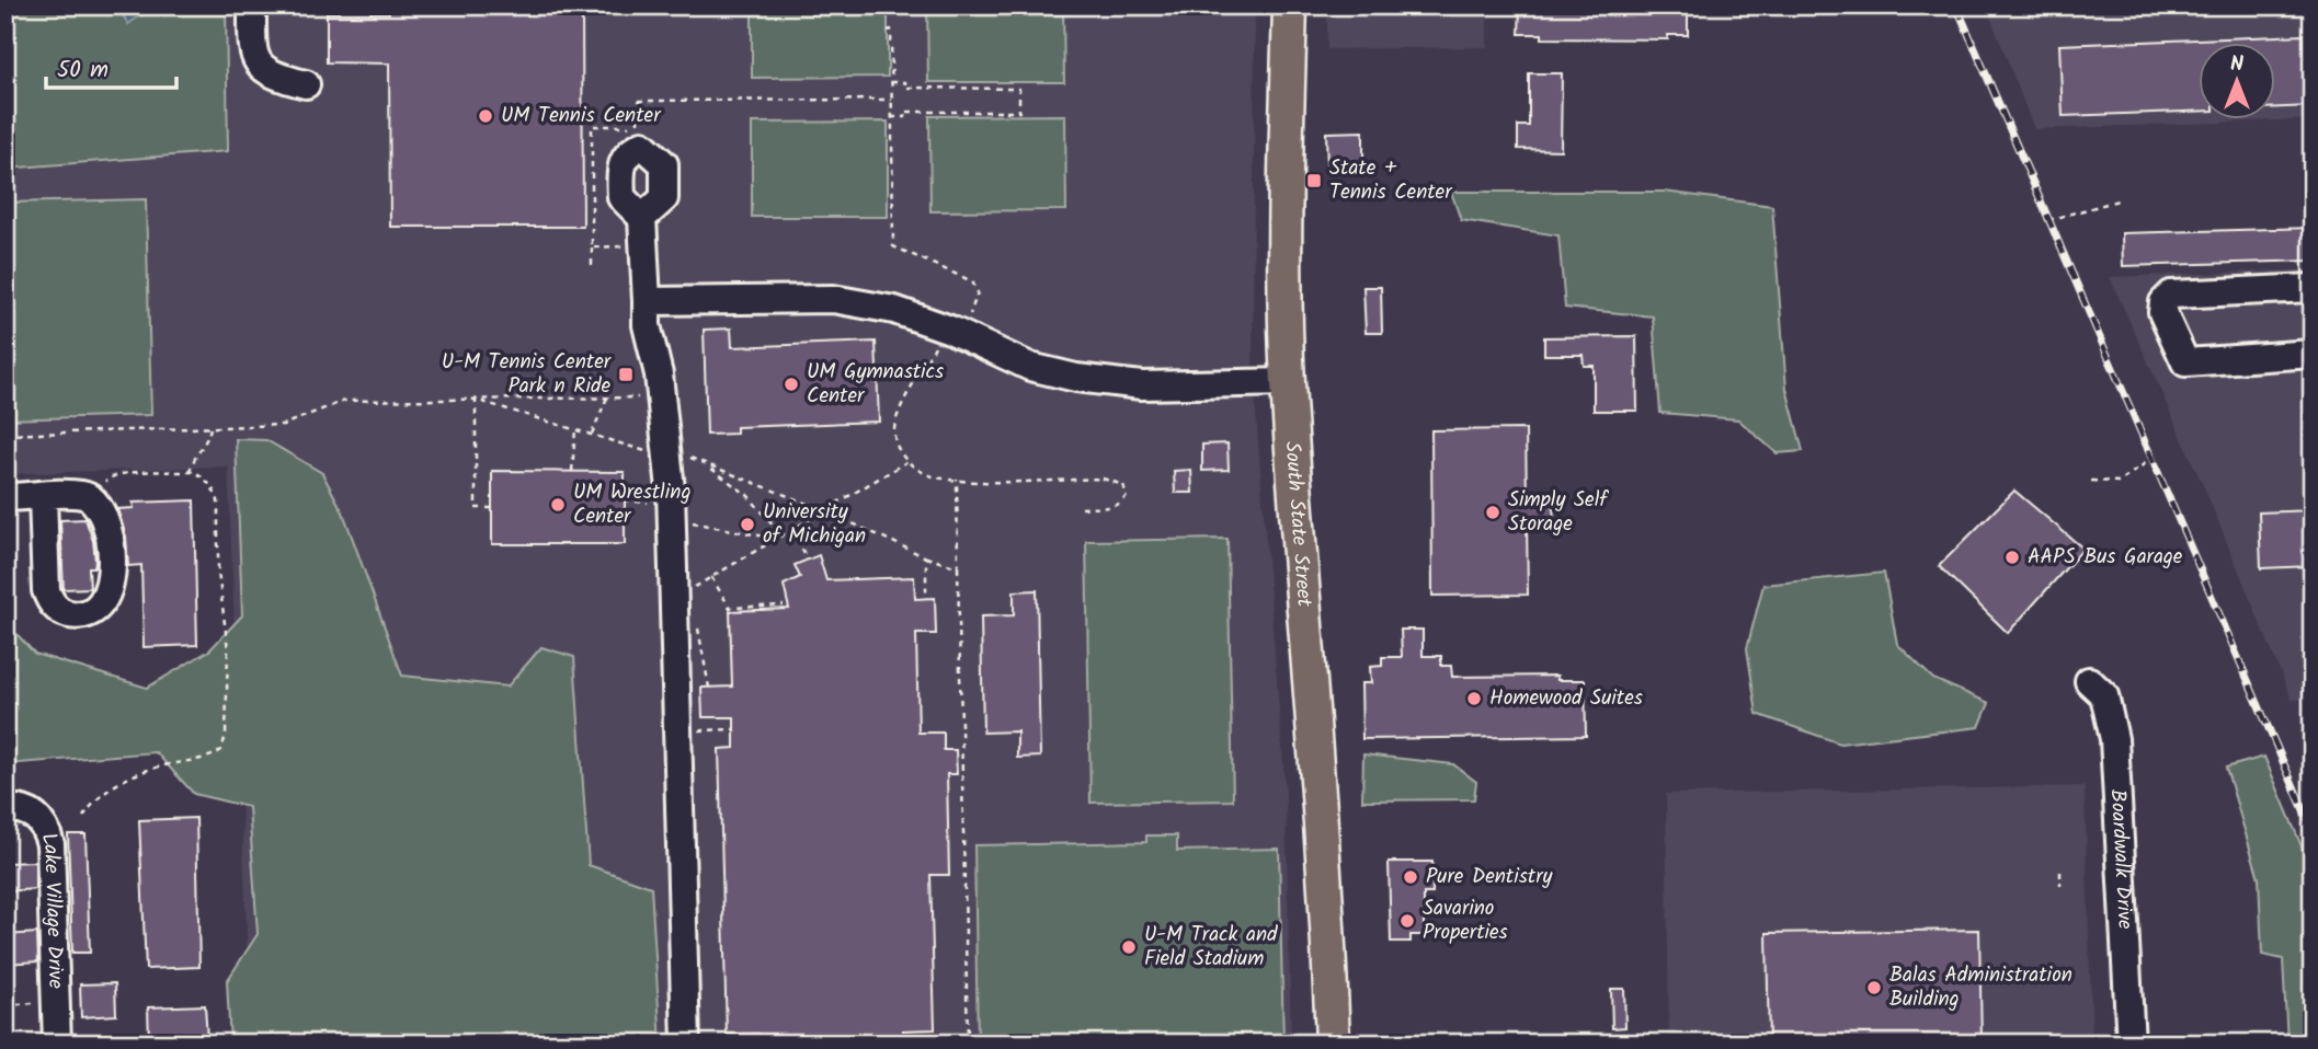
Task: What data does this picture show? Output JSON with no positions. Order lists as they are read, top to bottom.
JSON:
{
  "streets": {
    "main road": ["South State Street"],
    "street": ["Boardwalk Drive", "Lake Village Drive"]
  },
  "places": {
    "other": [
      "UM Tennis Center",
      "UM Gymnastics Center",
      "UM Wrestling Center",
      "Simply Self Storage",
      "University of Michigan",
      "AAPS Bus Garage",
      "Homewood Suites",
      "Pure Dentistry",
      "Savarino Properties",
      "U-M Track and Field Stadium",
      "Balas Administration Building"
    ],
    "transit": ["State + Tennis Center", "U-M Tennis Center Park n Ride"]
  },
  "scale_bar": "50 m",
  "north": "top"
}
